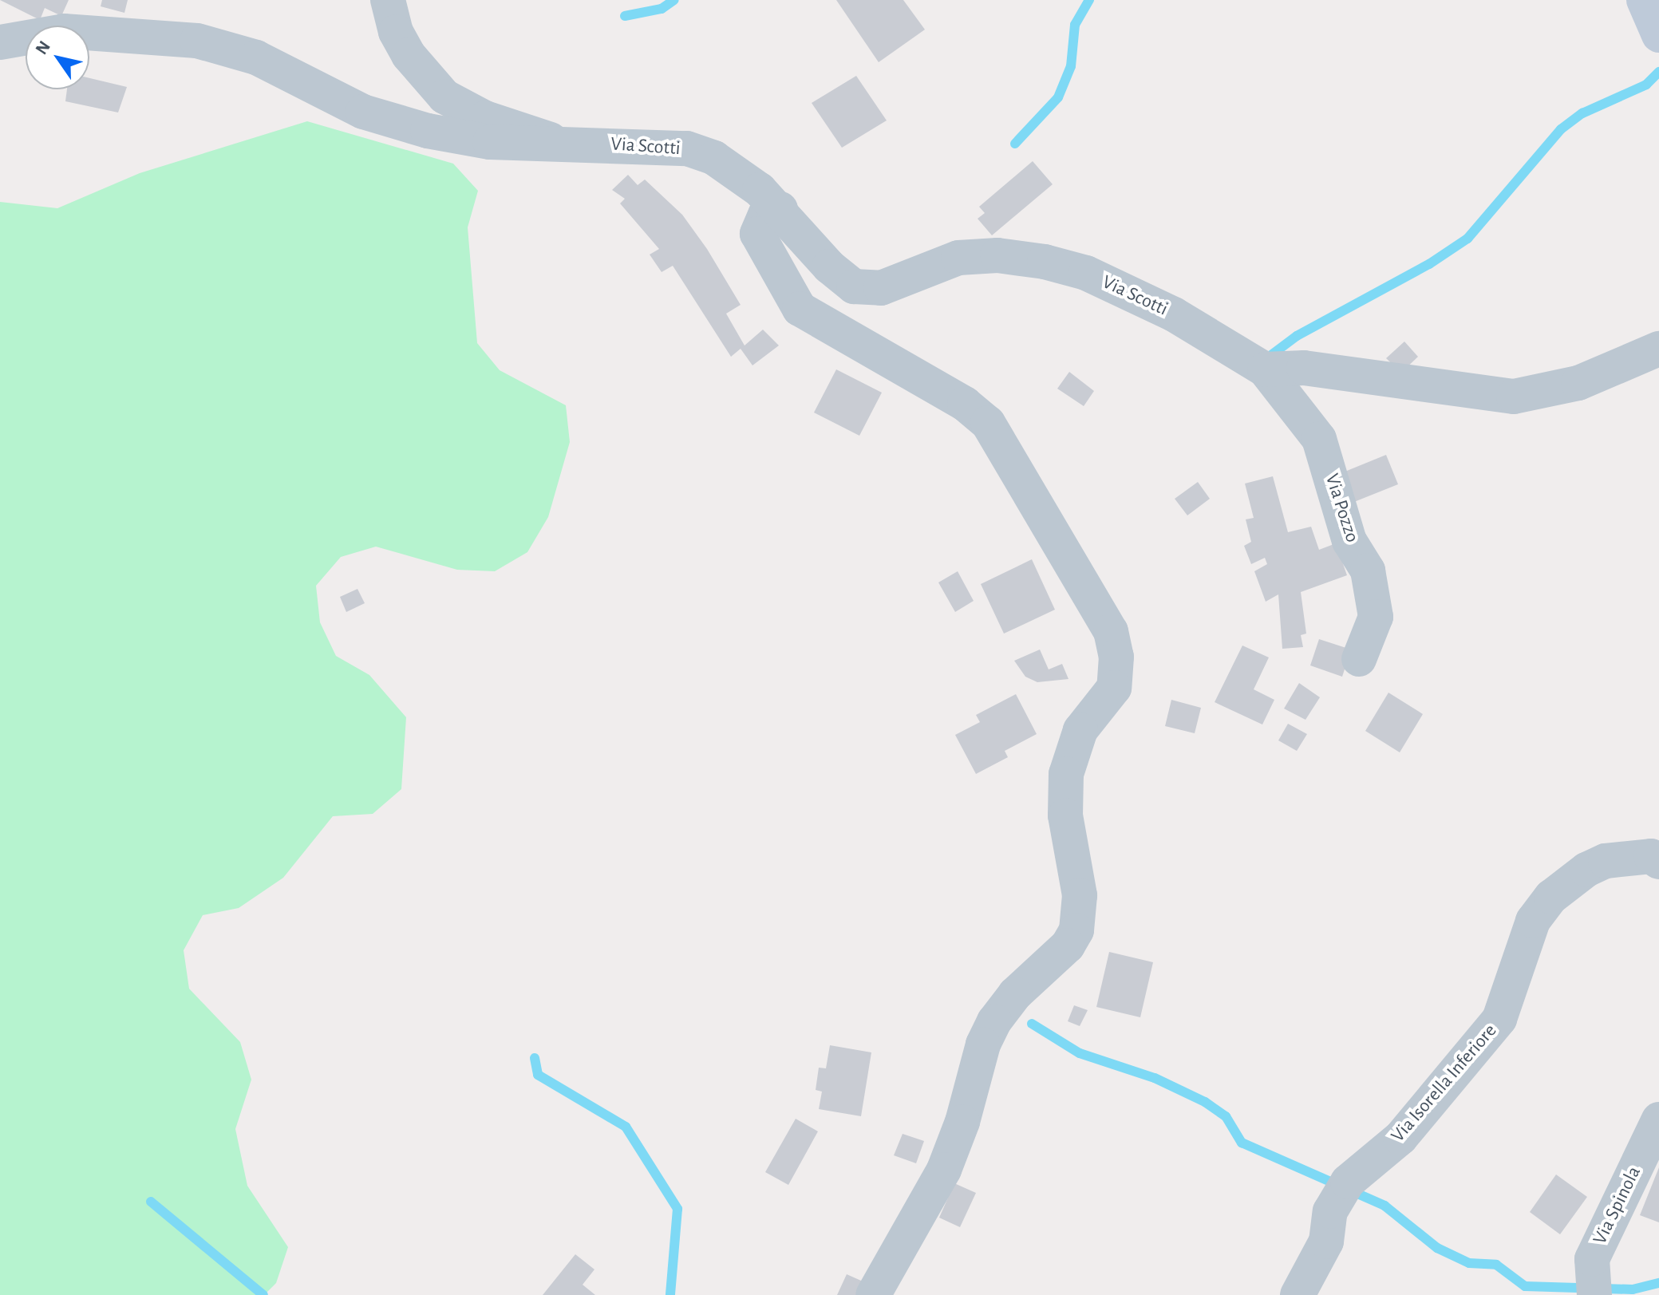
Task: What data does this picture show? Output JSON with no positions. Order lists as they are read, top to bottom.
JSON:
{
  "streets": {
    "street": [
      "Via Scotti",
      "Via Pozzo",
      "Via Isorella Inferiore",
      "Via Spinola"
    ]
  },
  "crossings": [
    ["Via Scotti", "Via Pozzo"]
  ],
  "north": "top left"
}
